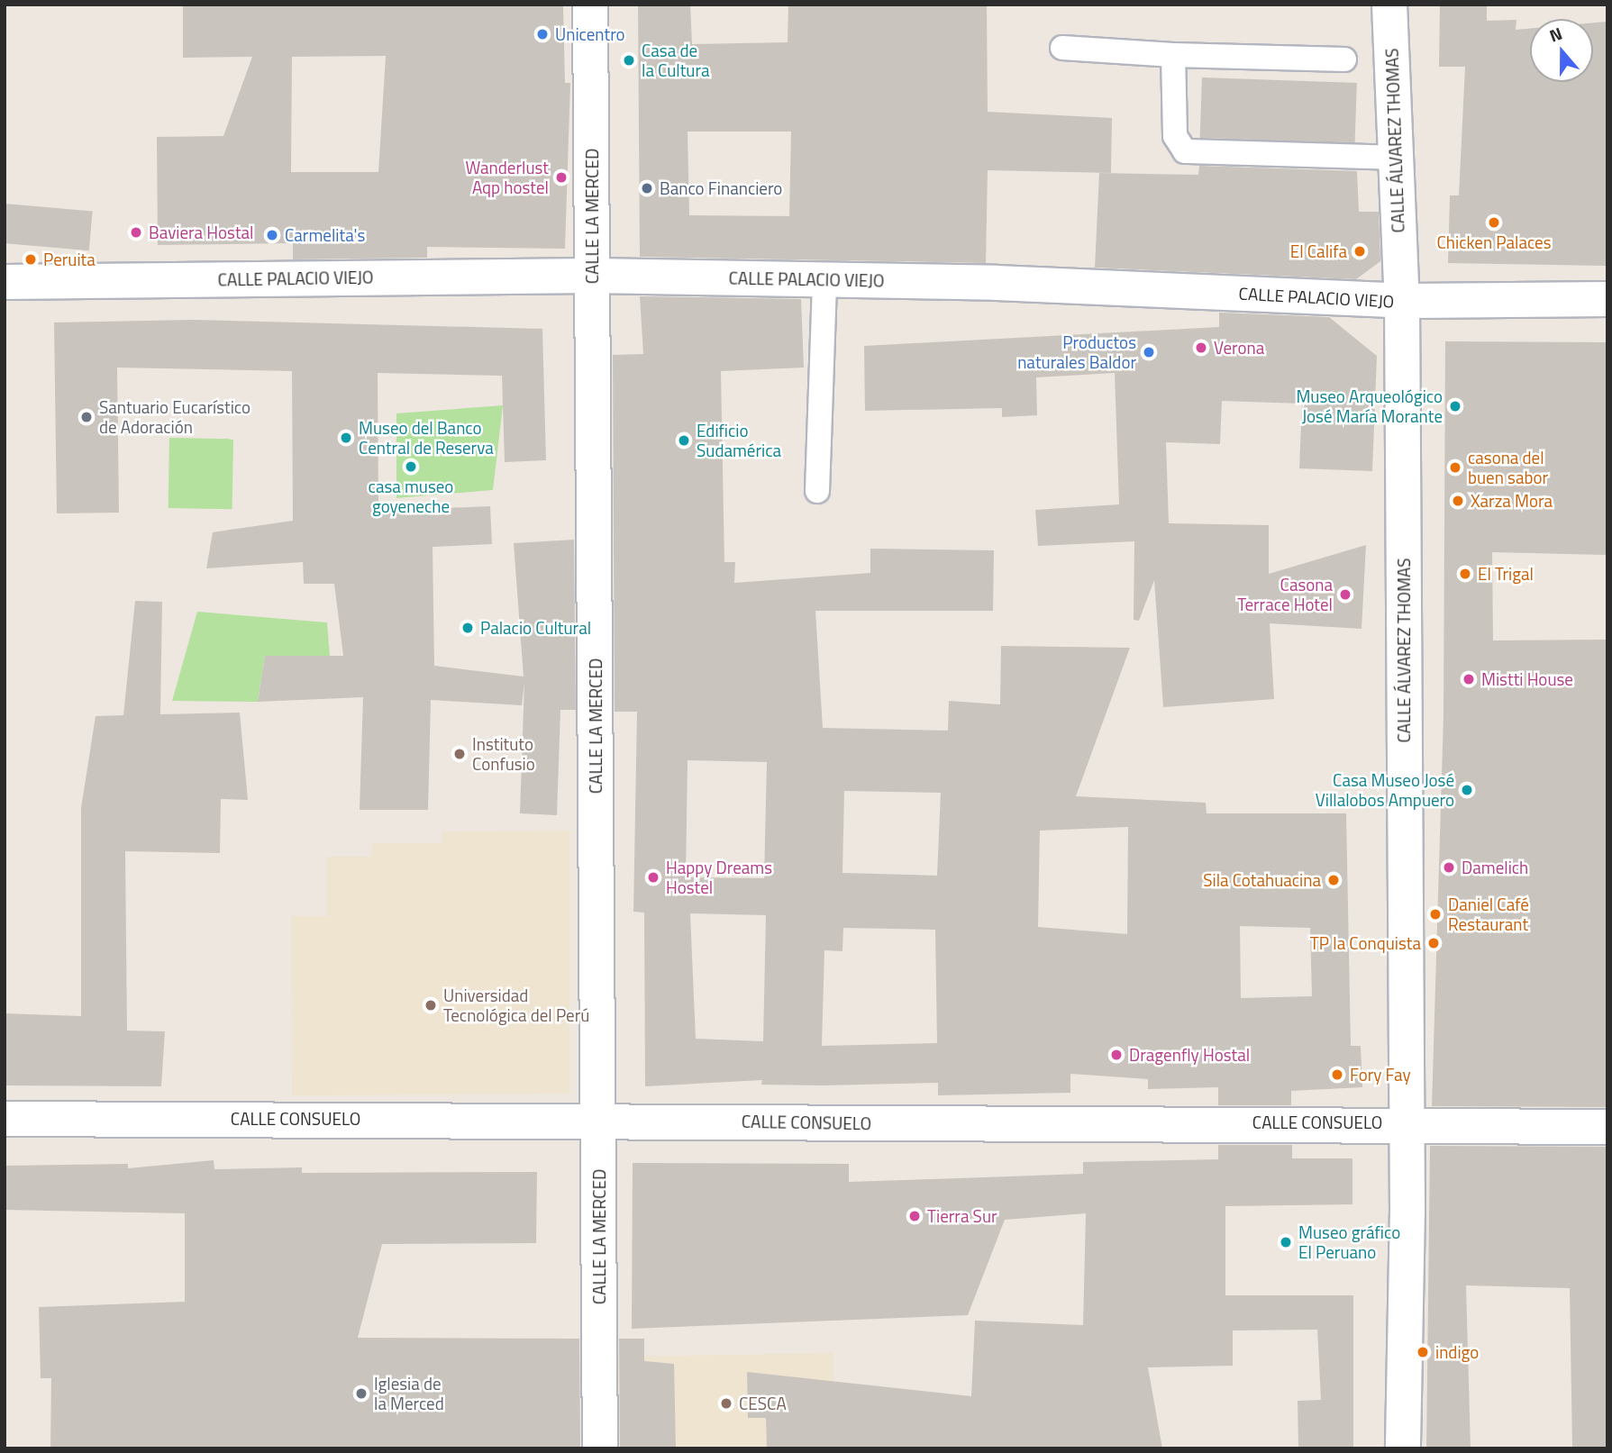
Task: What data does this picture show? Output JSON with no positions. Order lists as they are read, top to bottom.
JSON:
{
  "streets": {
    "street": [
      "CALLE ÁLVAREZ THOMAS",
      "CALLE LA MERCED",
      "CALLE PALACIO VIEJO",
      "CALLE CONSUELO"
    ]
  },
  "crossings": [
    ["CALLE ÁLVAREZ THOMAS", "CALLE PALACIO VIEJO"],
    ["CALLE ÁLVAREZ THOMAS", "CALLE CONSUELO"],
    ["CALLE LA MERCED", "CALLE PALACIO VIEJO"],
    ["CALLE LA MERCED", "CALLE CONSUELO"]
  ],
  "places": [
    "Unicentro",
    "Casa de la Cultura",
    "Wanderlust Aqp hostel",
    "Banco Financiero",
    "Chicken Palaces",
    "Baviera Hostal",
    "Carmelita's",
    "El Califa",
    "Peruita",
    "Verona",
    "Productos naturales Baldor",
    "Museo Arqueológico José María Morante",
    "Santuario Eucarístico de Adoración",
    "Museo del Banco Central de Reserva",
    "Edificio Sudamérica",
    "casa museo goyeneche",
    "casona del buen sabor",
    "Xarza Mora",
    "El Trigal",
    "Casona Terrace Hotel",
    "Palacio Cultural",
    "Mistti House",
    "Instituto Confusio",
    "Casa Museo José Villalobos Ampuero",
    "Damelich",
    "Happy Dreams Hostel",
    "Sila Cotahuacina",
    "Daniel Café Restaurant",
    "TP la Conquista",
    "Universidad Tecnológica del Perú",
    "Dragenfly Hostal",
    "Fory Fay",
    "Tierra Sur",
    "Museo gráfico El Peruano",
    "indigo",
    "Iglesia de la Merced",
    "CESCA"
  ],
  "north": "top"
}
